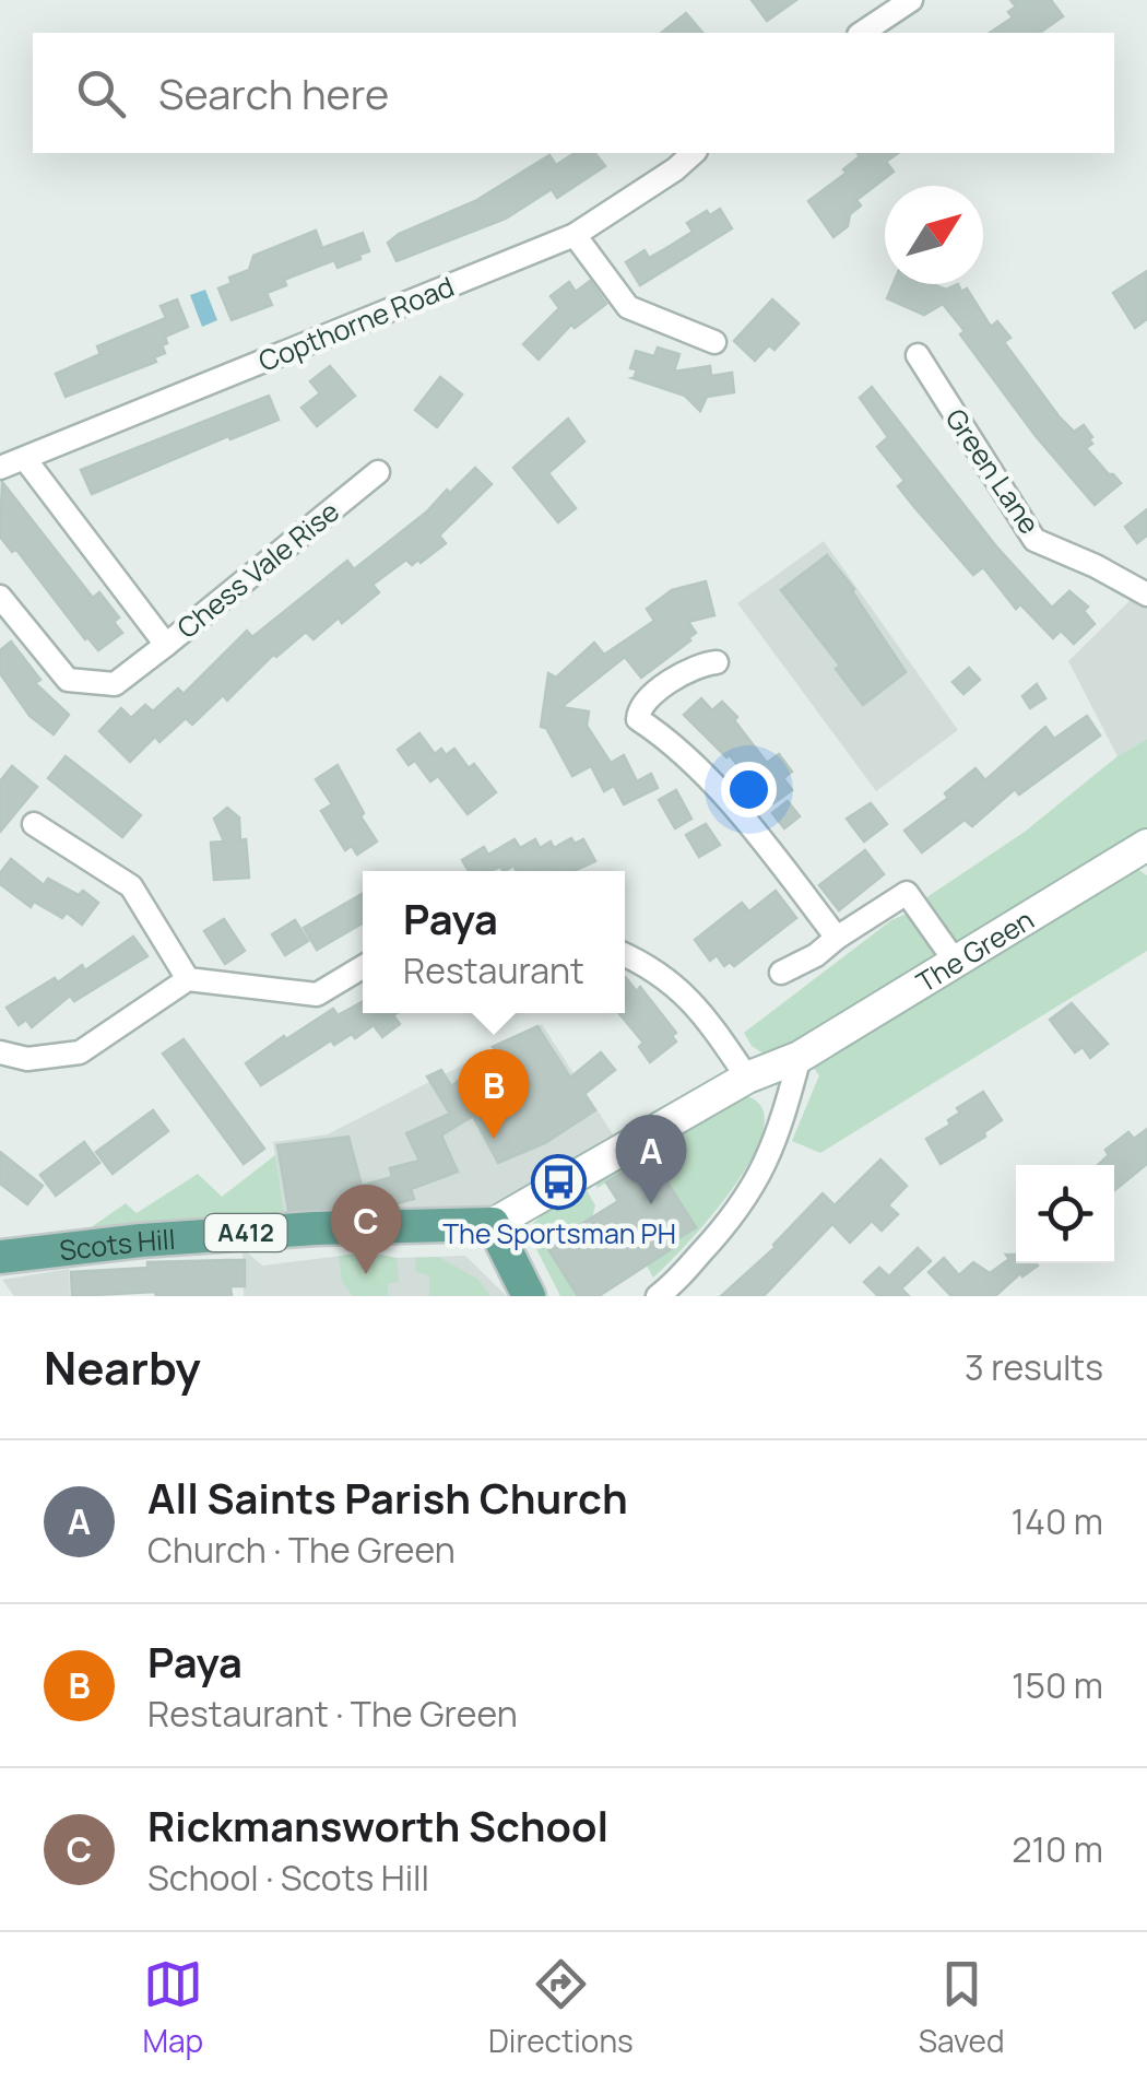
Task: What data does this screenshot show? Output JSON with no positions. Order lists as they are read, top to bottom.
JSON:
{
  "streets": {
    "main road": ["A412", "Scots Hill"],
    "street": [
      "Copthorne Road",
      "Green Lane",
      "Chess Vale Rise",
      "The Green"
    ]
  },
  "crossings": [
    ["Copthorne Road", "Chess Vale Rise"],
    ["The Green", "Scots Hill"]
  ],
  "places": {
    "bus stop": ["The Sportsman PH"]
  },
  "north": "top right",
  "page": {
    "search": "Search here",
    "popup": ["Paya", "Restaurant"],
    "pins": ["B", "A", "C"],
    "heading": ["Nearby", "3 results"],
    "list": [
      {
        "mark": "A",
        "name": "All Saints Parish Church",
        "note": "Church · The Green",
        "value": "140 m"
      },
      {
        "mark": "B",
        "name": "Paya",
        "note": "Restaurant · The Green",
        "value": "150 m"
      },
      {
        "mark": "C",
        "name": "Rickmansworth School",
        "note": "School · Scots Hill",
        "value": "210 m"
      }
    ],
    "nav": ["Map", "Directions", "Saved"]
  }
}
